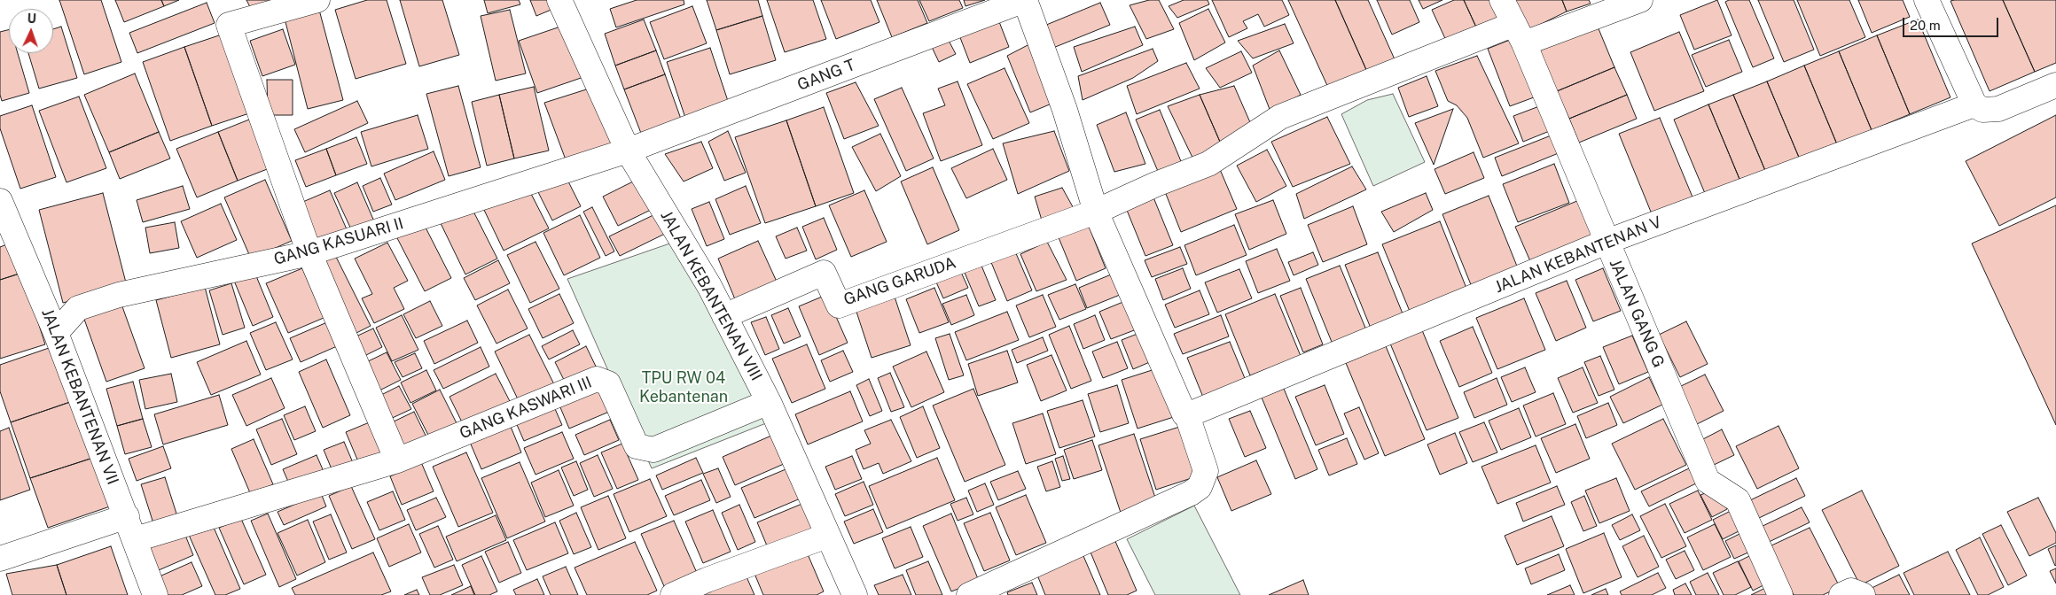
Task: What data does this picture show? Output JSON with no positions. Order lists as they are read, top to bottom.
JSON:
{
  "streets": {
    "street": [
      "GANG T",
      "GANG KASUARI II",
      "JALAN KEBANTENAN V",
      "GANG GARUDA",
      "JALAN KEBANTENAN VIII",
      "JALAN GANG G",
      "JALAN KEBANTENAN VII",
      "GANG KASWARI III"
    ]
  },
  "crossings": [
    ["GANG T", "GANG KASUARI II"],
    ["GANG T", "JALAN KEBANTENAN VIII"],
    ["GANG KASUARI II", "JALAN KEBANTENAN VIII"],
    ["GANG KASUARI II", "JALAN KEBANTENAN VII"],
    ["JALAN KEBANTENAN V", "JALAN GANG G"],
    ["GANG GARUDA", "JALAN KEBANTENAN VIII"],
    ["JALAN KEBANTENAN VIII", "GANG KASWARI III"]
  ],
  "parks": ["TPU RW 04 Kebantenan"],
  "scale_bar": "20 m",
  "north": "top"
}
